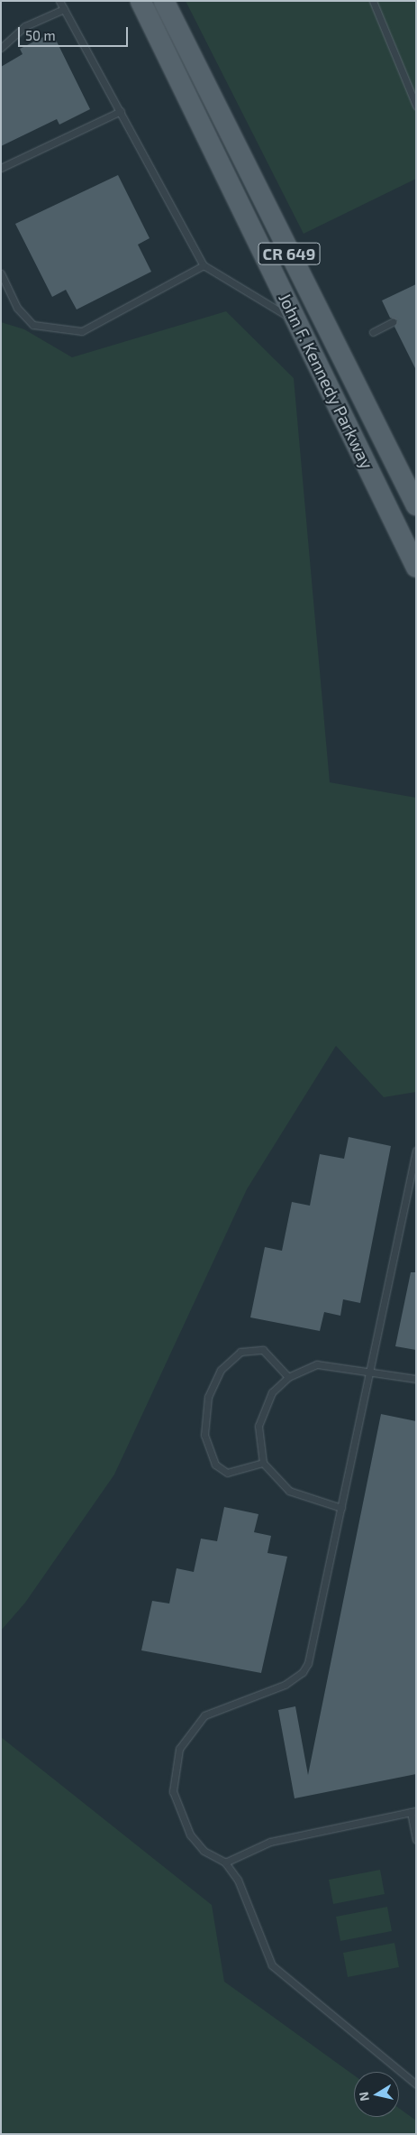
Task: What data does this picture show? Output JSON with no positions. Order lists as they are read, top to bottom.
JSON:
{
  "streets": {
    "main road": ["CR 649", "John F. Kennedy Parkway"]
  },
  "scale_bar": "50 m",
  "north": "left"
}
